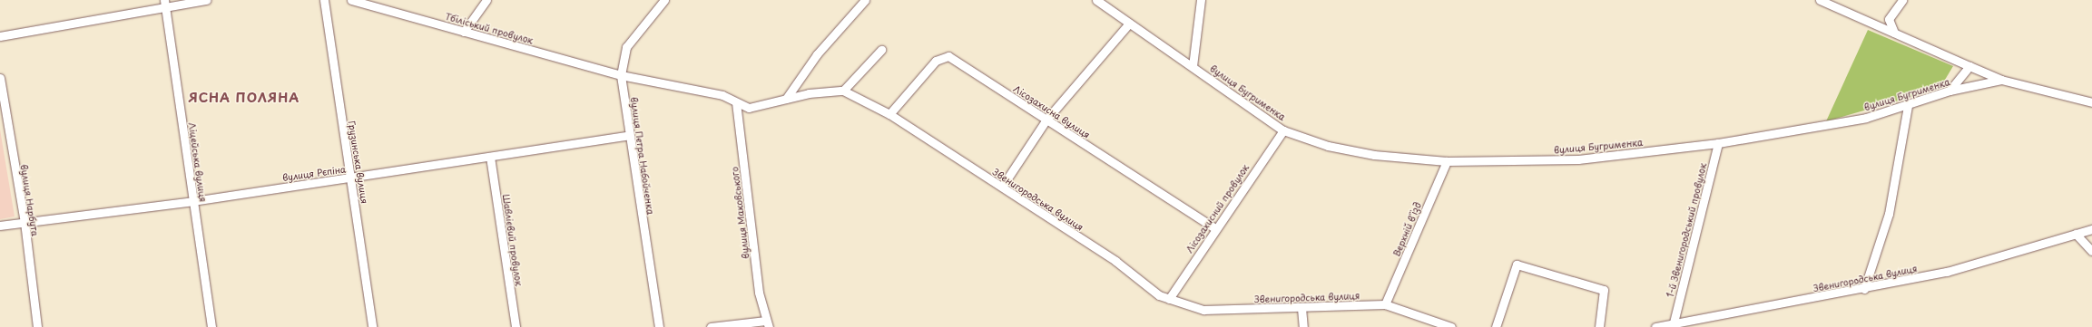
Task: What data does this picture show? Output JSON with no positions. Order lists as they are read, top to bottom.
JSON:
{
  "streets": {
    "street": [
      "Тбіліський провулок",
      "вулиця Бугрименка",
      "Лісозахисна вулиця",
      "вулиця Петра Набойченка",
      "Ліцейська вулиця",
      "Грузинська вулиця",
      "вулиця Рєпіна",
      "Звенигородська вулиця",
      "вулиця Нарбута",
      "Лісозахисний провулок",
      "вулиця Маковського",
      "Верхній в'їзд",
      "1-й Звенигородський провулок",
      "Шавлієвий провулок"
    ]
  },
  "crossings": [
    ["Тбіліський провулок", "вулиця Петра Набойченка"],
    ["вулиця Бугрименка", "Лісозахисний провулок"],
    ["вулиця Бугрименка", "Верхній в'їзд"],
    ["вулиця Бугрименка", "1-й Звенигородський провулок"],
    ["Лісозахисна вулиця", "Звенигородська вулиця"],
    ["Лісозахисна вулиця", "Лісозахисний провулок"],
    ["вулиця Петра Набойченка", "вулиця Рєпіна"],
    ["Ліцейська вулиця", "вулиця Рєпіна"],
    ["Грузинська вулиця", "вулиця Рєпіна"],
    ["вулиця Рєпіна", "вулиця Нарбута"],
    ["вулиця Рєпіна", "Шавлієвий провулок"],
    ["Звенигородська вулиця", "Лісозахисний провулок"],
    ["Звенигородська вулиця", "Верхній в'їзд"],
    ["Звенигородська вулиця", "1-й Звенигородський провулок"]
  ],
  "districts": ["ЯСНА ПОЛЯНА"]
}
